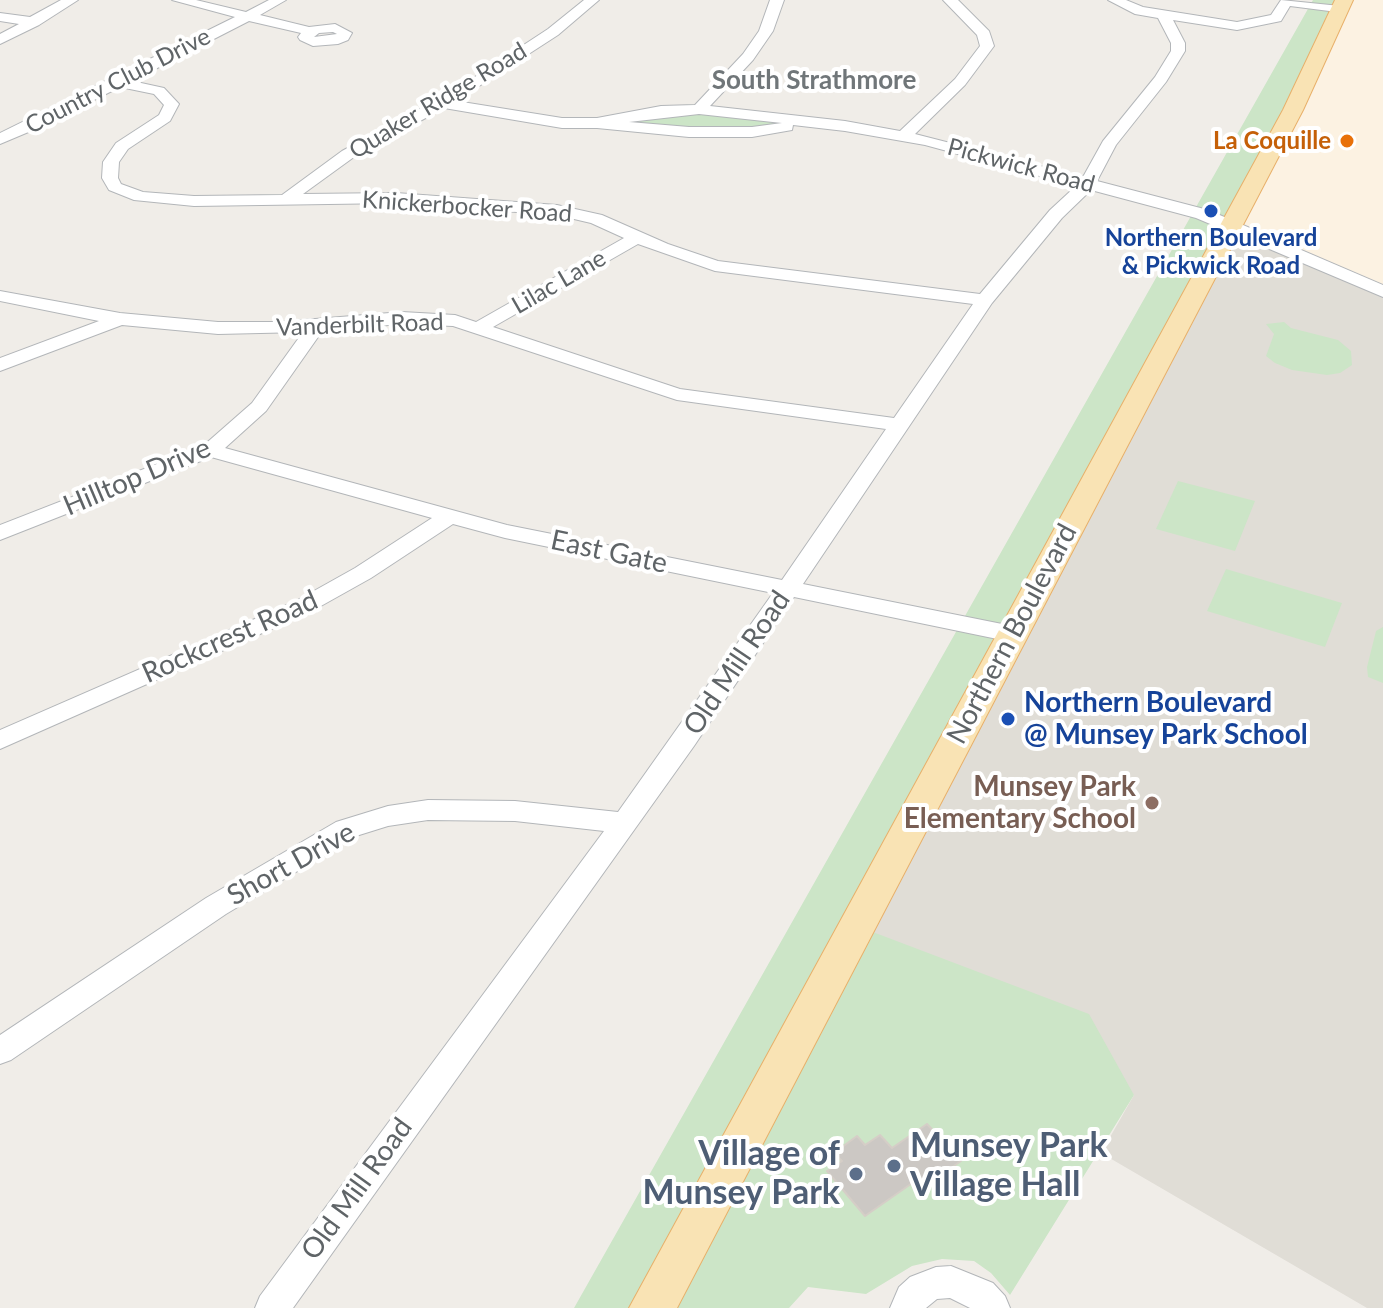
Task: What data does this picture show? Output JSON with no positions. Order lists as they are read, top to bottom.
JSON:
{
  "streets": {
    "main road": ["Northern Boulevard"],
    "street": [
      "Country Club Drive",
      "Quaker Ridge Road",
      "Pickwick Road",
      "Knickerbocker Road",
      "Lilac Lane",
      "Vanderbilt Road",
      "Hilltop Drive",
      "East Gate",
      "Rockcrest Road",
      "Old Mill Road",
      "Short Drive"
    ]
  },
  "crossings": [
    ["Country Club Drive", "Knickerbocker Road"],
    ["Quaker Ridge Road", "Pickwick Road"],
    ["Quaker Ridge Road", "Knickerbocker Road"],
    ["Pickwick Road", "Northern Boulevard"],
    ["Pickwick Road", "Old Mill Road"],
    ["Knickerbocker Road", "Lilac Lane"],
    ["Knickerbocker Road", "Old Mill Road"],
    ["Lilac Lane", "Vanderbilt Road"],
    ["Vanderbilt Road", "Hilltop Drive"],
    ["Vanderbilt Road", "Old Mill Road"],
    ["Hilltop Drive", "East Gate"],
    ["East Gate", "Northern Boulevard"],
    ["East Gate", "Rockcrest Road"],
    ["East Gate", "Old Mill Road"],
    ["Old Mill Road", "Short Drive"]
  ],
  "districts": ["South Strathmore"],
  "places": [
    "La Coquille",
    "Northern Boulevard & Pickwick Road",
    "Northern Boulevard @ Munsey Park School",
    "Munsey Park Elementary School",
    "Munsey Park Village Hall",
    "Village of Munsey Park"
  ]
}
